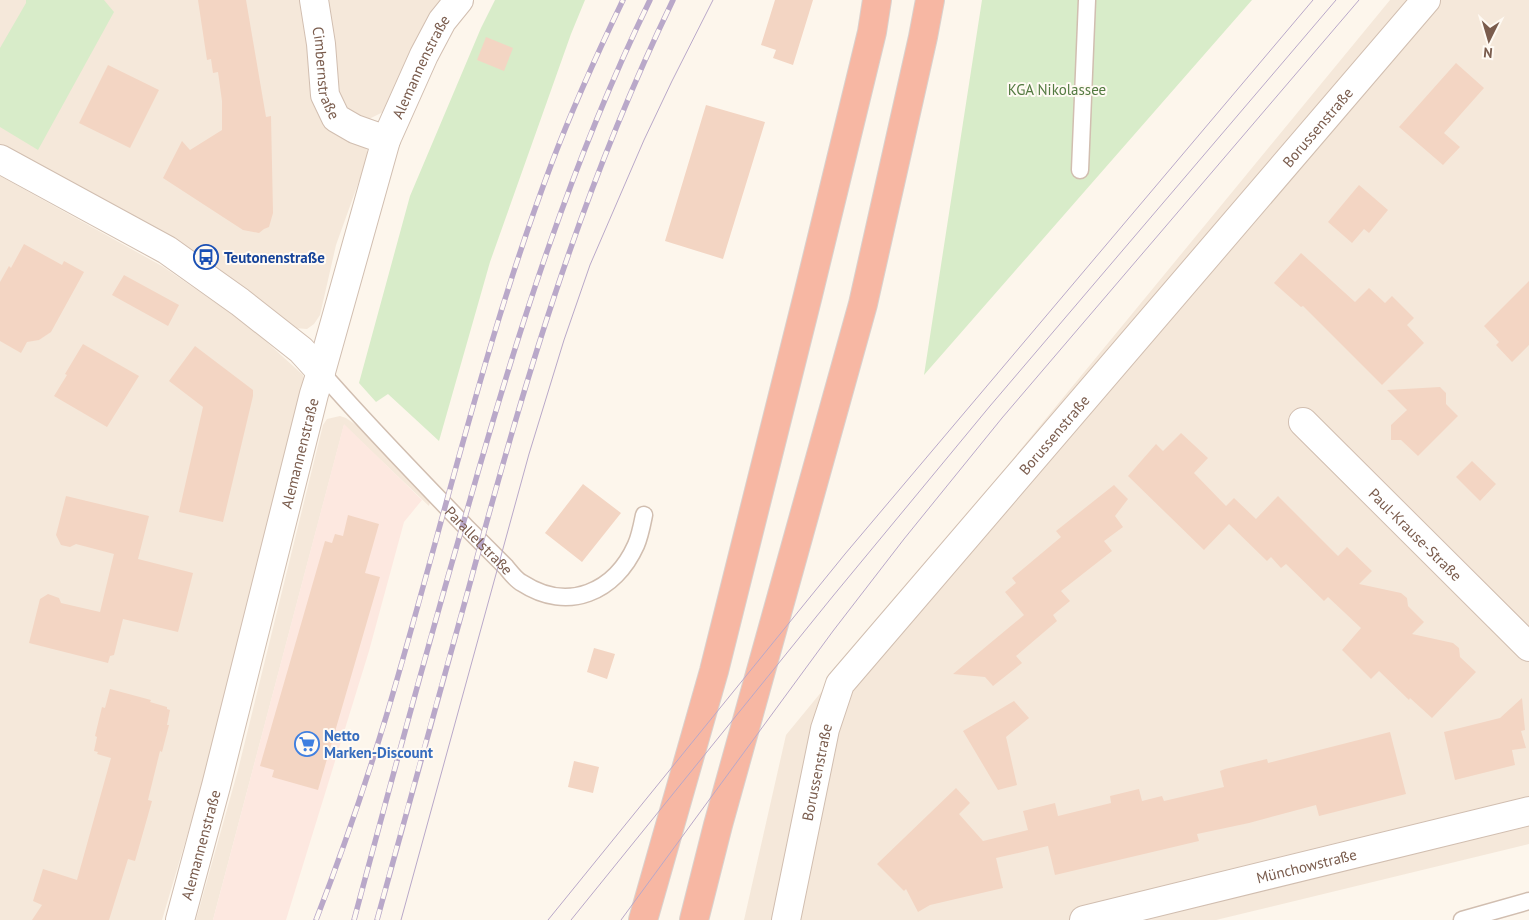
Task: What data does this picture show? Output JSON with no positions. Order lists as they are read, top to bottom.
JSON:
{
  "streets": {
    "street": [
      "Alemannenstraße",
      "Cimbernstraße",
      "Borussenstraße",
      "Paul-Krause-Straße",
      "Münchowstraße"
    ],
    "lane": ["Parallelstraße"]
  },
  "crossings": [
    ["Alemannenstraße", "Cimbernstraße"],
    ["Alemannenstraße", "Parallelstraße"]
  ],
  "parks": ["KGA Nikolassee"],
  "places": {
    "bus stop": ["Teutonenstraße"],
    "supermarket": ["Netto Marken-Discount"]
  },
  "north": "bottom"
}
